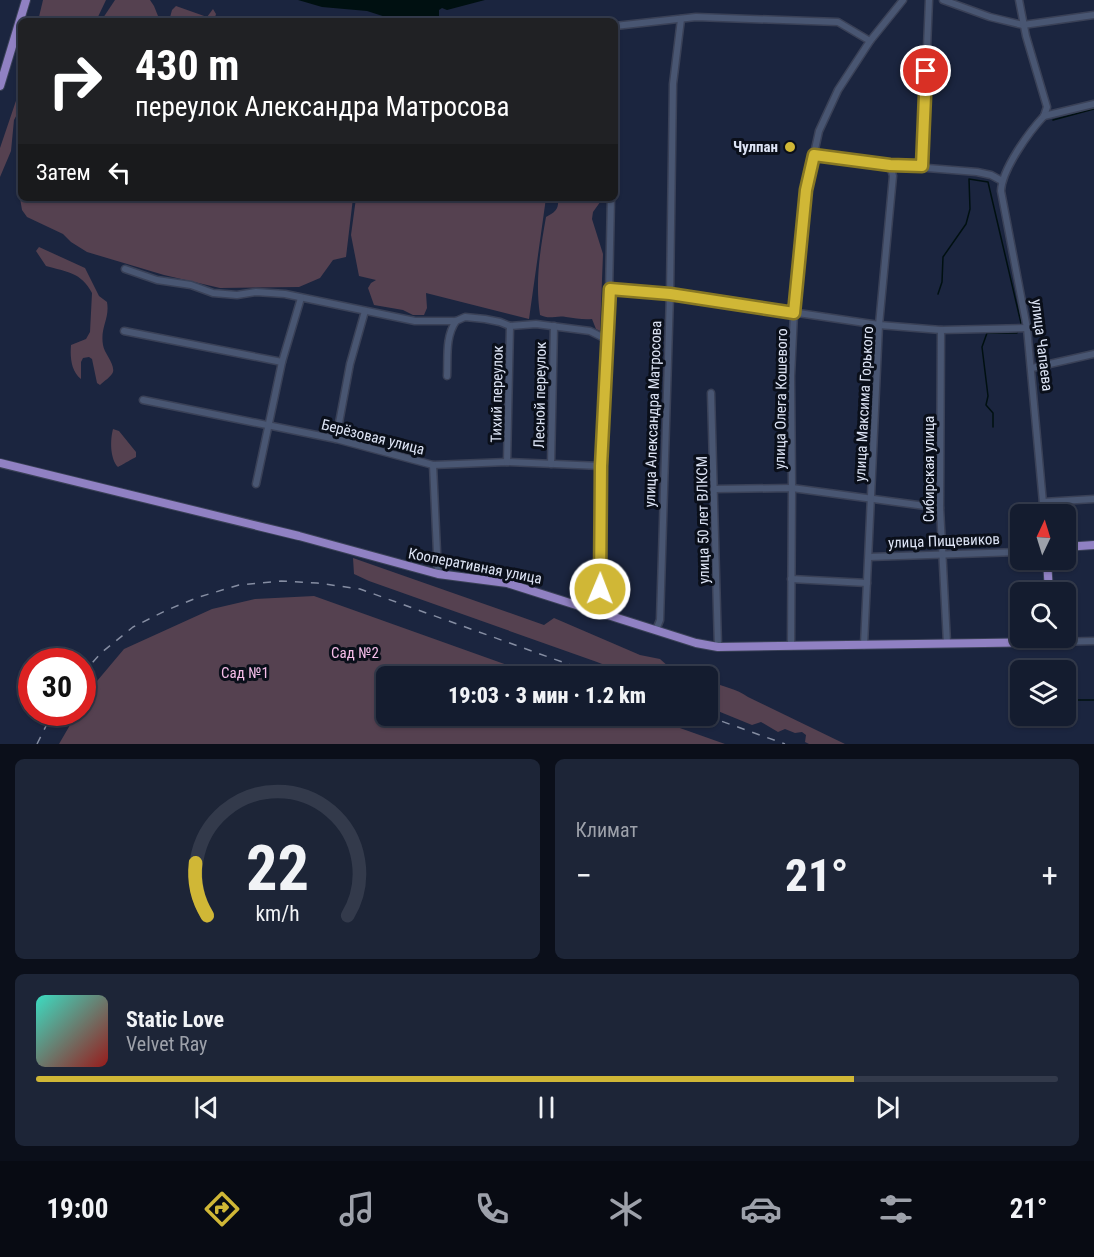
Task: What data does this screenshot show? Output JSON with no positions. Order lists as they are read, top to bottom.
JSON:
{
  "streets": {
    "main road": ["Кооперативная улица"],
    "street": [
      "улица Чапаева",
      "Тихий переулок",
      "Лесной переулок",
      "улица Олега Кошевого",
      "улица Максима Горького",
      "улица Александра Матросова",
      "Берёзовая улица",
      "Сибирская улица",
      "улица 50 лет ВЛКСМ",
      "улица Пищевиков"
    ]
  },
  "crossings": [
    ["Тихий переулок", "Берёзовая улица"],
    ["Лесной переулок", "Берёзовая улица"],
    ["улица Олега Кошевого", "Кооперативная улица"],
    ["улица Максима Горького", "улица Пищевиков"],
    ["улица Максима Горького", "Кооперативная улица"],
    ["улица Александра Матросова", "Кооперативная улица"],
    ["Сибирская улица", "улица Пищевиков"],
    ["Сибирская улица", "Кооперативная улица"],
    ["улица 50 лет ВЛКСМ", "Кооперативная улица"]
  ],
  "parks": ["Сад №2", "Сад №1"],
  "places": ["Чулпан"],
  "north": "top",
  "page": {
    "turn": ["430 m", "переулок Александра Матросова"],
    "then": "Затем",
    "limit": "30",
    "trip": "19:03 · 3 мин · 1.2 km",
    "tile": "Климат",
    "heat": ["−", "21°", "+"],
    "song": ["Static Love", "Velvet Ray"],
    "tabs": ["19:00", "21°"],
    "gauge": ["22", "km/h"]
  }
}
